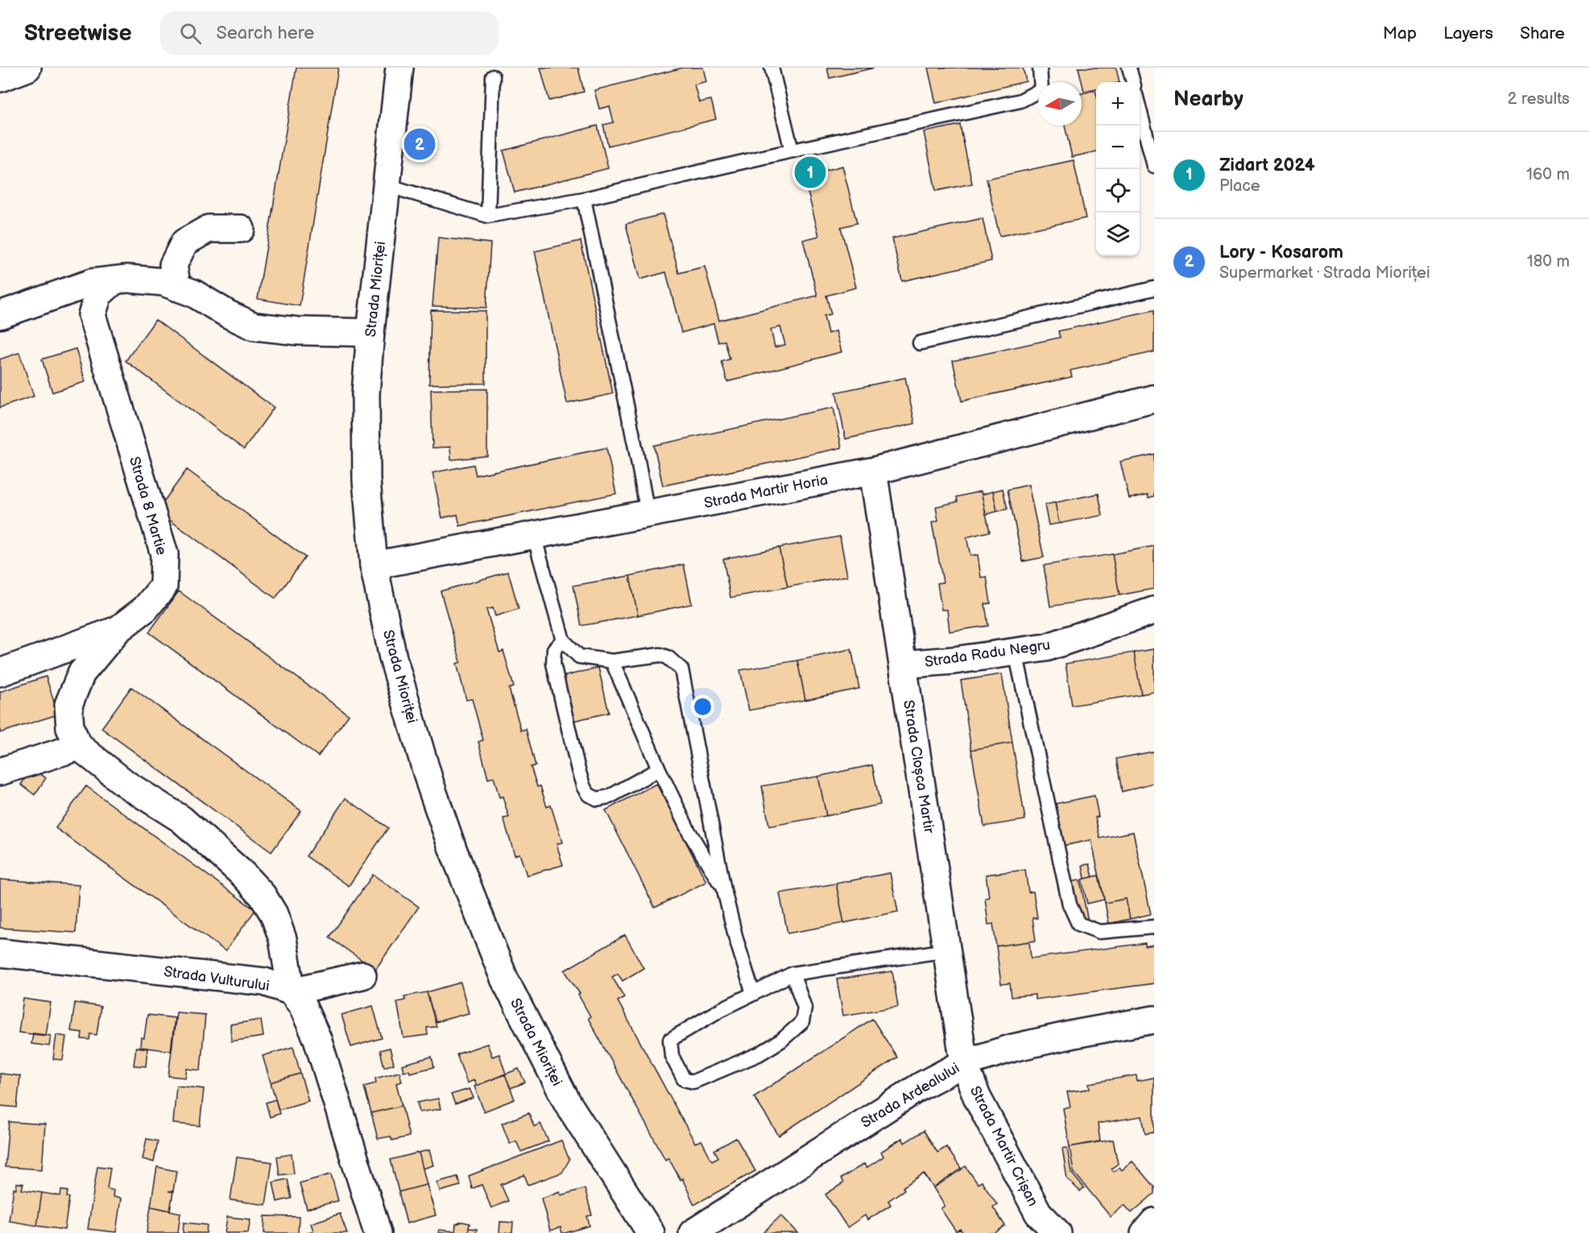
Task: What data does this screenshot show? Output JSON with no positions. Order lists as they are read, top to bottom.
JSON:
{
  "streets": {
    "street": [
      "Strada Mioriței",
      "Strada Martir Horia",
      "Strada 8 Martie",
      "Strada Radu Negru",
      "Strada Cloșca Martir",
      "Strada Vulturului",
      "Strada Ardealului",
      "Strada Martir Crișan"
    ]
  },
  "crossings": [
    ["Strada Mioriței", "Strada Martir Horia"],
    ["Strada Martir Horia", "Strada Cloșca Martir"],
    ["Strada Radu Negru", "Strada Cloșca Martir"],
    ["Strada Cloșca Martir", "Strada Ardealului"],
    ["Strada Cloșca Martir", "Strada Martir Crișan"],
    ["Strada Ardealului", "Strada Martir Crișan"]
  ],
  "north": "left",
  "page": {
    "header": "Streetwise",
    "search": "Search here",
    "nav": ["Map", "Layers", "Share"],
    "heading": ["Nearby", "2 results"],
    "map_buttons": ["+", "−"],
    "pins": ["2", "1"],
    "list": [
      {
        "mark": "1",
        "name": "Zidart 2024",
        "note": "Place",
        "value": "160 m"
      },
      {
        "mark": "2",
        "name": "Lory - Kosarom",
        "note": "Supermarket · Strada Mioriței",
        "value": "180 m"
      }
    ]
  }
}
